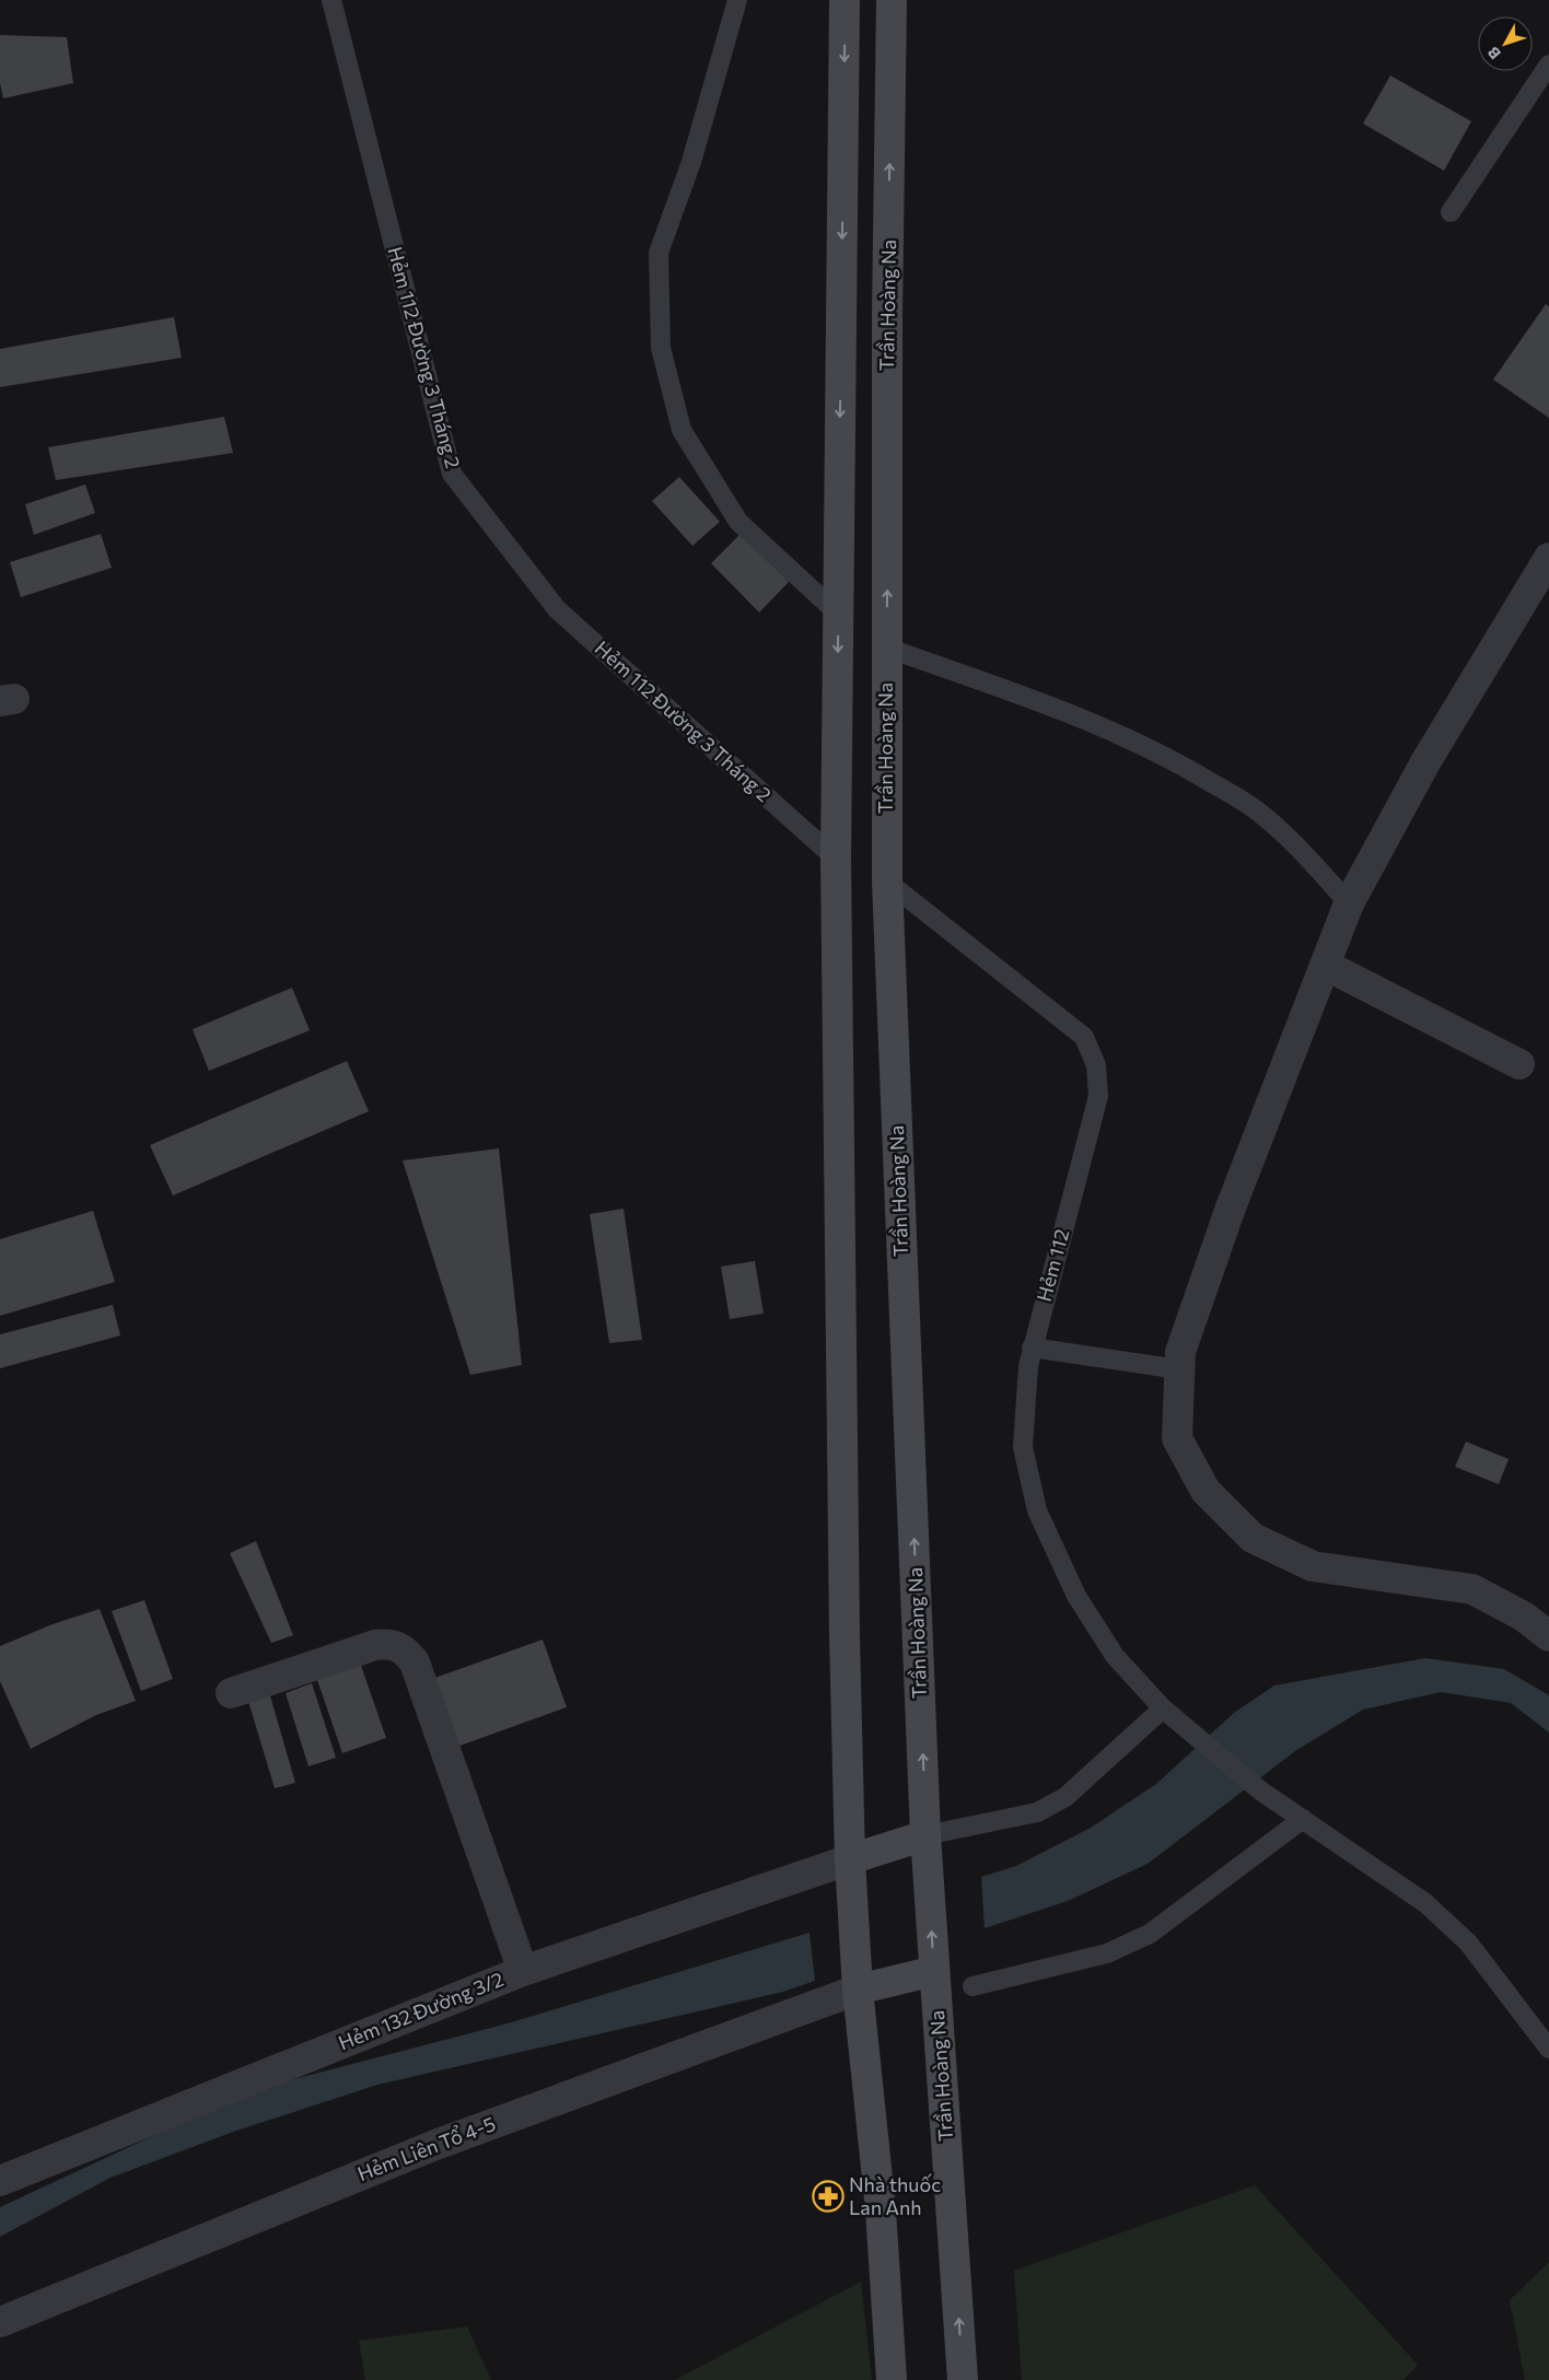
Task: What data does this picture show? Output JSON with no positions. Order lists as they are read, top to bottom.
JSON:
{
  "streets": {
    "main road": ["Trần Hoàng Na"],
    "street": ["Hẻm 132 Đường 3/2", "Hẻm Liên Tổ 4-5"],
    "lane": ["Hẻm 112 Đường 3 Tháng 2", "Hẻm 112"]
  },
  "crossings": [
    ["Trần Hoàng Na", "Hẻm 112"]
  ],
  "places": {
    "pharmacy": ["Nhà thuốc Lan Anh"]
  },
  "north": "bottom left"
}
